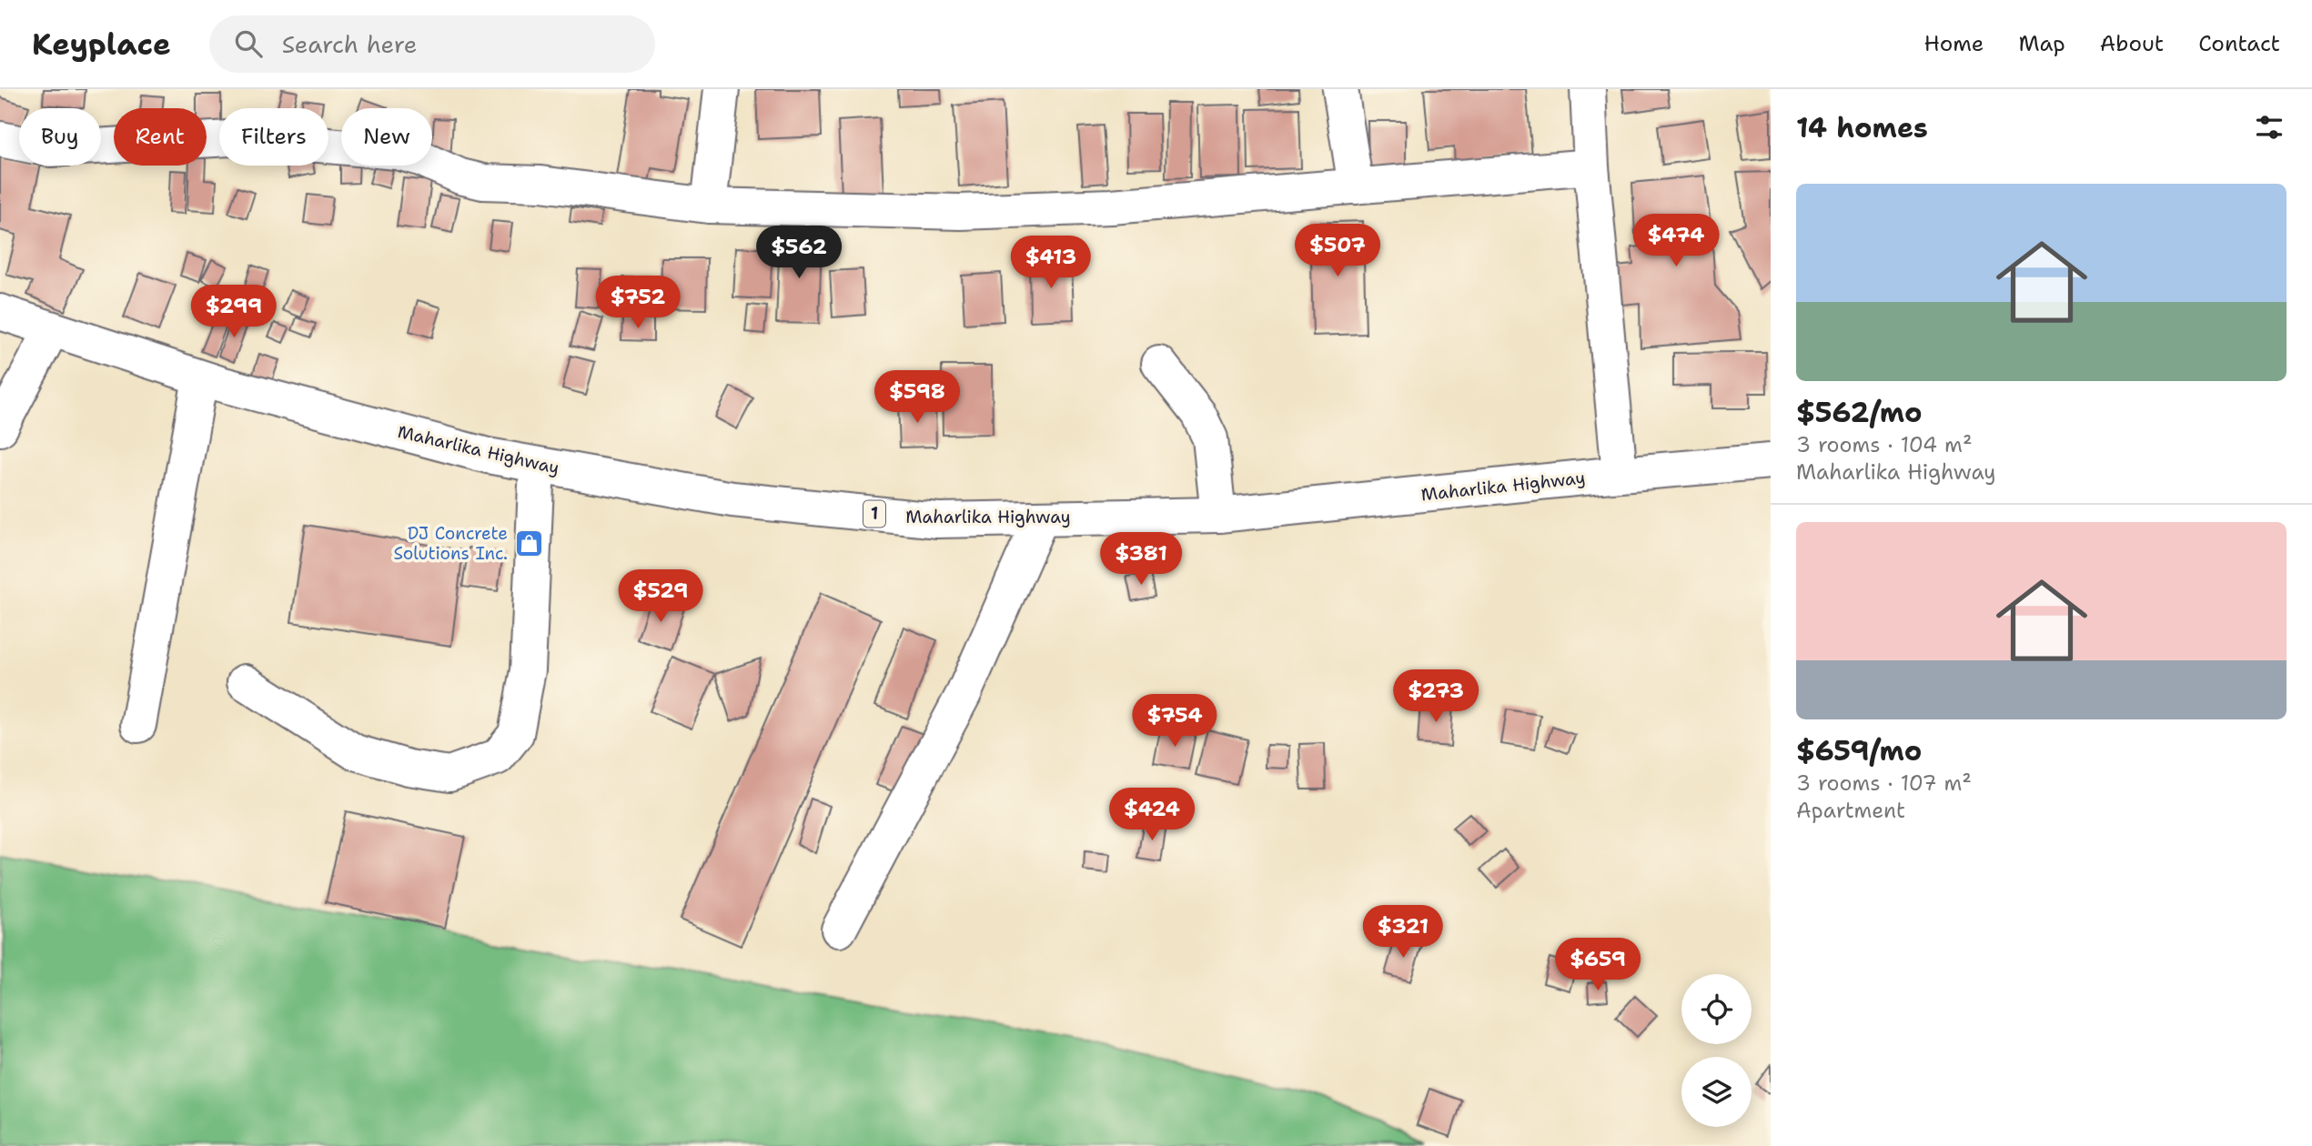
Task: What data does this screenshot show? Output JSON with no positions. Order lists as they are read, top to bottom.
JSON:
{
  "streets": {
    "main road": ["Maharlika Highway", "1"]
  },
  "places": {
    "shop": ["DJ Concrete Solutions Inc."]
  },
  "page": {
    "header": "Keyplace",
    "search": "Search here",
    "nav": [
      "Home",
      "Map",
      "About",
      "Contact"
    ],
    "heading": "14 homes",
    "chip": [
      "Buy",
      "Rent",
      "Filters",
      "New"
    ],
    "list": [
      {
        "name": "$562/mo",
        "note": "3 rooms · 104 m² · Maharlika Highway"
      },
      {
        "name": "$659/mo",
        "note": "3 rooms · 107 m² · Apartment"
      }
    ],
    "price": [
      "$474",
      "$507",
      "$562",
      "$413",
      "$752",
      "$299",
      "$598",
      "$381",
      "$529",
      "$273",
      "$754",
      "$424",
      "$321",
      "$659"
    ]
  }
}
